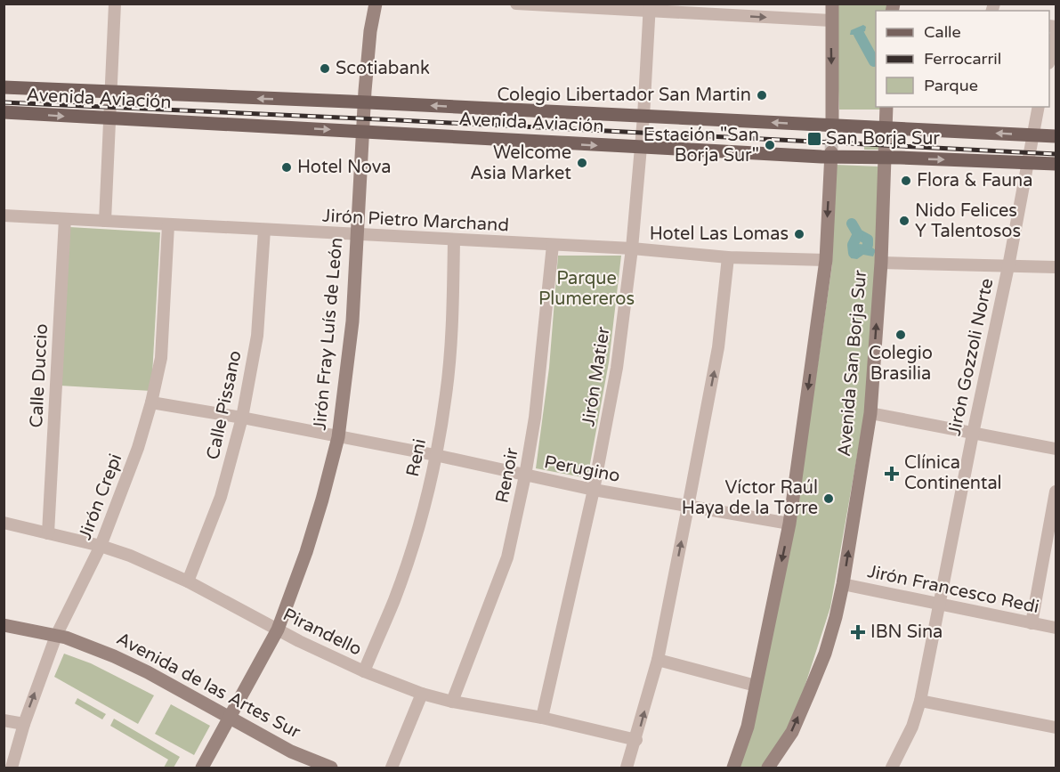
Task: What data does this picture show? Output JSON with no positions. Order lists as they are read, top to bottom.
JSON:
{
  "streets": {
    "main road": [
      "Avenida Aviación",
      "Jirón Fray Luís de León",
      "Avenida San Borja Sur",
      "Avenida de las Artes Sur"
    ],
    "street": [
      "Jirón Pietro Marchand",
      "Jirón Gozzoli Norte",
      "Calle Duccio",
      "Jirón Matier",
      "Calle Pissano",
      "Reni",
      "Perugino",
      "Renoir",
      "Jirón Crepi",
      "Jirón Francesco Redi",
      "Pirandello"
    ]
  },
  "crossings": [
    ["Avenida Aviación", "Jirón Fray Luís de León"],
    ["Avenida Aviación", "Jirón Gozzoli Norte"],
    ["Avenida Aviación", "Avenida San Borja Sur"],
    ["Avenida Aviación", "Jirón Matier"],
    ["Jirón Pietro Marchand", "Jirón Fray Luís de León"],
    ["Jirón Pietro Marchand", "Avenida San Borja Sur"],
    ["Jirón Pietro Marchand", "Calle Duccio"],
    ["Jirón Pietro Marchand", "Jirón Matier"],
    ["Jirón Pietro Marchand", "Calle Pissano"],
    ["Jirón Pietro Marchand", "Reni"],
    ["Jirón Pietro Marchand", "Renoir"],
    ["Jirón Pietro Marchand", "Jirón Crepi"],
    ["Jirón Fray Luís de León", "Perugino"],
    ["Jirón Fray Luís de León", "Pirandello"],
    ["Jirón Fray Luís de León", "Avenida de las Artes Sur"],
    ["Jirón Gozzoli Norte", "Jirón Francesco Redi"],
    ["Avenida San Borja Sur", "Perugino"],
    ["Avenida San Borja Sur", "Jirón Francesco Redi"],
    ["Calle Duccio", "Pirandello"],
    ["Jirón Matier", "Perugino"],
    ["Jirón Matier", "Pirandello"],
    ["Calle Pissano", "Perugino"],
    ["Calle Pissano", "Pirandello"],
    ["Reni", "Perugino"],
    ["Reni", "Pirandello"],
    ["Perugino", "Renoir"],
    ["Perugino", "Jirón Crepi"],
    ["Renoir", "Pirandello"],
    ["Jirón Crepi", "Pirandello"],
    ["Jirón Crepi", "Avenida de las Artes Sur"]
  ],
  "parks": ["Parque Plumereros"],
  "places": {
    "other": [
      "Scotiabank",
      "Colegio Libertador San Martin",
      "Estación \"San Borja Sur\"",
      "Welcome Asia Market",
      "Hotel Nova",
      "Flora & Fauna",
      "Nido Felices Y Talentosos",
      "Hotel Las Lomas",
      "Colegio Brasilia",
      "Víctor Raúl Haya de la Torre"
    ],
    "transit": ["San Borja Sur"],
    "health": ["Clínica Continental", "IBN Sina"]
  },
  "legend": ["Calle", "Ferrocarril", "Parque"]
}
